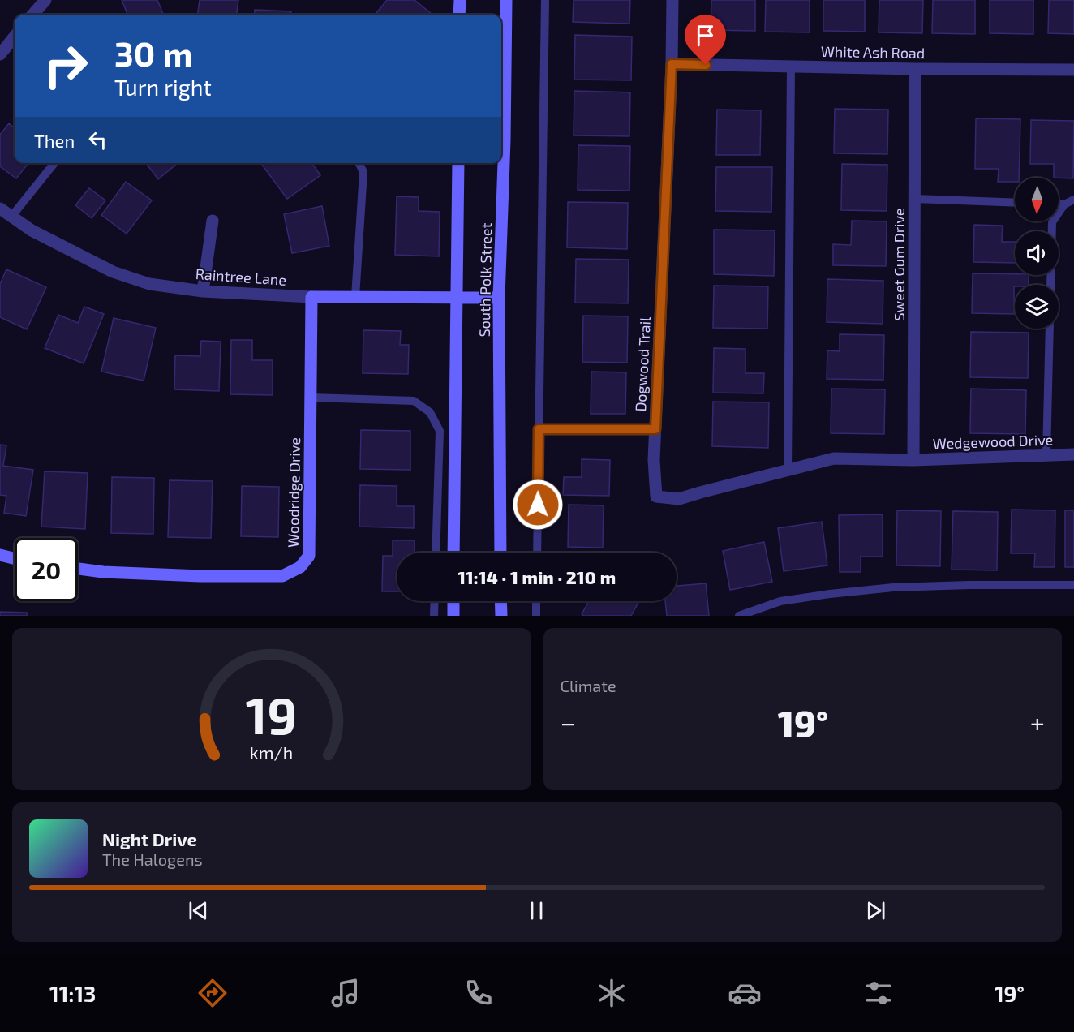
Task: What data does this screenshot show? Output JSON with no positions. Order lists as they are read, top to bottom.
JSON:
{
  "streets": {
    "main road": ["Raintree Lane", "South Polk Street", "Woodridge Drive"],
    "street": [
      "White Ash Road",
      "Sweet Gum Drive",
      "Dogwood Trail",
      "Wedgewood Drive"
    ]
  },
  "crossings": [
    ["White Ash Road", "Sweet Gum Drive"],
    ["White Ash Road", "Dogwood Trail"],
    ["Sweet Gum Drive", "Dogwood Trail"],
    ["Sweet Gum Drive", "Wedgewood Drive"],
    ["Raintree Lane", "South Polk Street"],
    ["Raintree Lane", "Woodridge Drive"],
    ["Dogwood Trail", "Wedgewood Drive"]
  ],
  "north": "bottom",
  "page": {
    "turn": ["30 m", "Turn right"],
    "then": "Then",
    "limit": "20",
    "trip": "11:14 · 1 min · 210 m",
    "tile": "Climate",
    "heat": ["−", "19°", "+"],
    "song": ["Night Drive", "The Halogens"],
    "tabs": ["11:13", "19°"],
    "gauge": ["19", "km/h"]
  }
}
